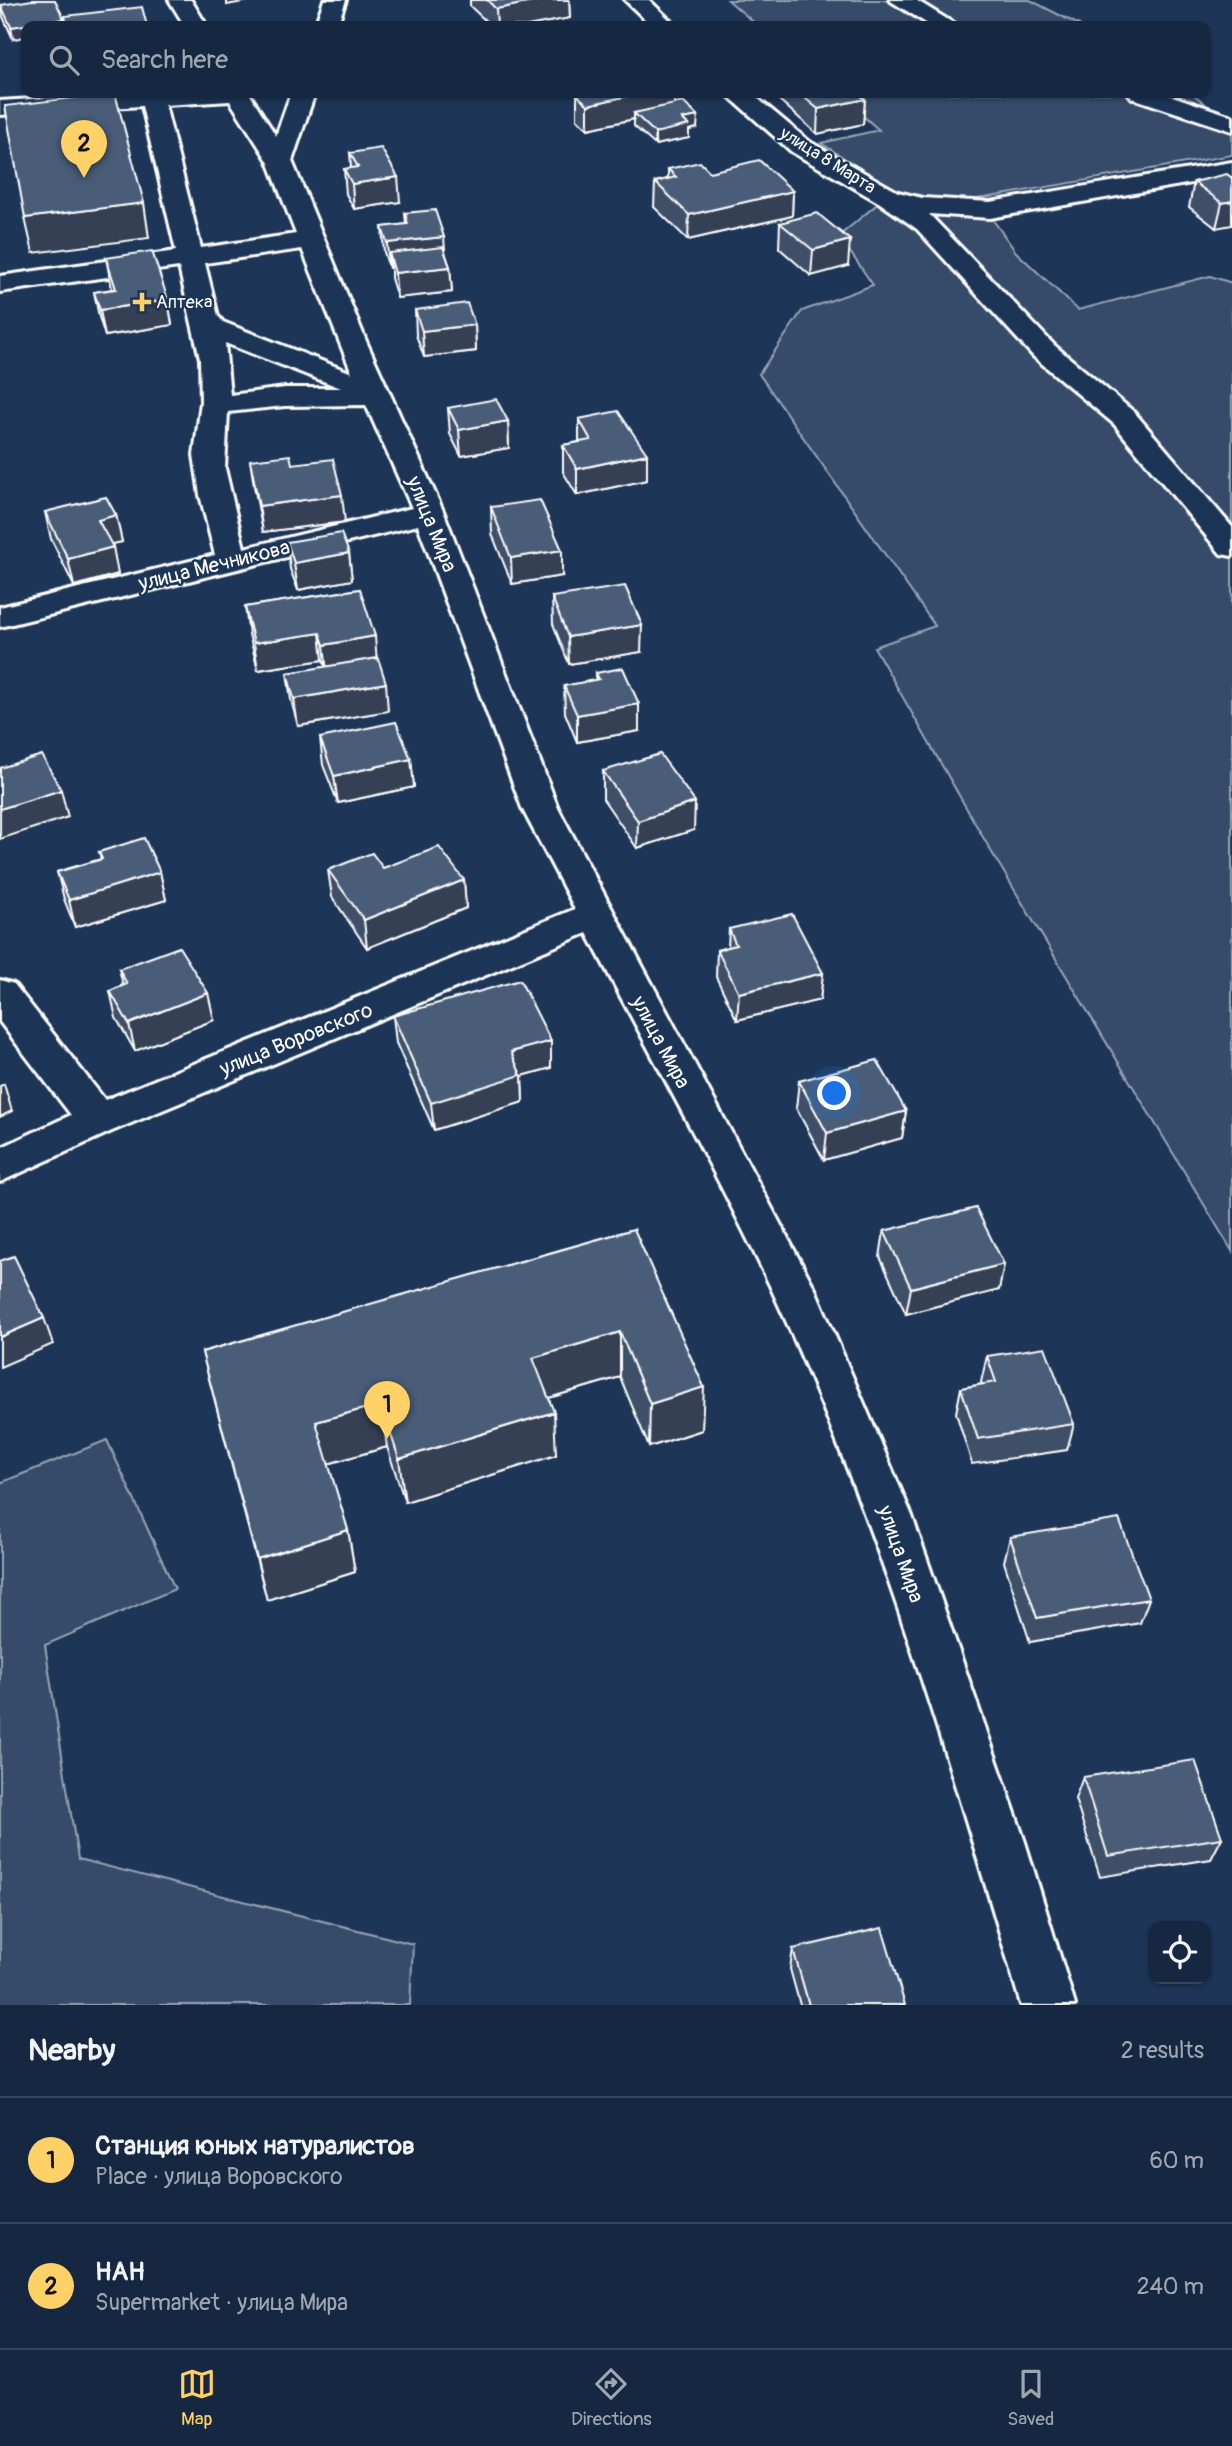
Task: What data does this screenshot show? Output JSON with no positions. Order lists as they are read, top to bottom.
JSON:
{
  "streets": {
    "street": [
      "улица 8 Марта",
      "улица Мира",
      "улица Мечникова",
      "улица Воровского"
    ]
  },
  "crossings": [
    ["улица Мира", "улица Мечникова"],
    ["улица Мира", "улица Воровского"]
  ],
  "places": {
    "health": ["Аптека"]
  },
  "page": {
    "search": "Search here",
    "pins": ["2", "1"],
    "heading": ["Nearby", "2 results"],
    "list": [
      {
        "mark": "1",
        "name": "Станция юных натуралистов",
        "note": "Place · улица Воровского",
        "value": "60 m"
      },
      {
        "mark": "2",
        "name": "НАН",
        "note": "Supermarket · улица Мира",
        "value": "240 m"
      }
    ],
    "nav": ["Map", "Directions", "Saved"]
  }
}
